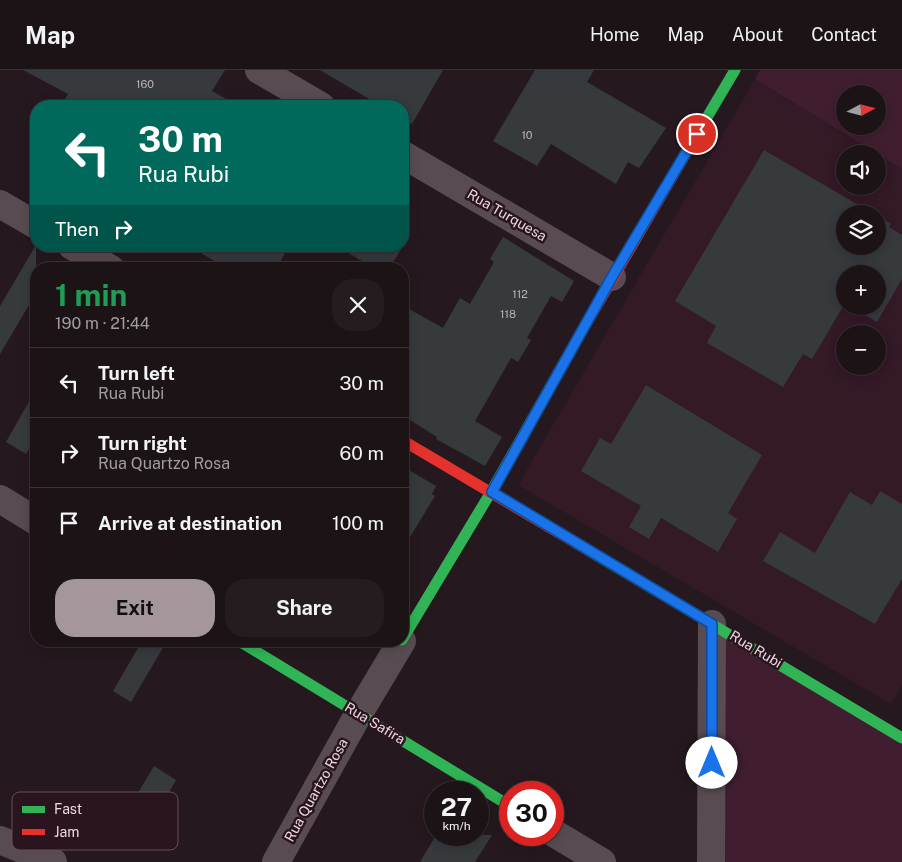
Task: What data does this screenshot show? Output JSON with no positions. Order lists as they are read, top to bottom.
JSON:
{
  "streets": {
    "street": [
      "Rua Turquesa",
      "Rua Rubi",
      "Rua Safira",
      "Rua Quartzo Rosa"
    ]
  },
  "crossings": [
    ["Rua Turquesa", "Rua Quartzo Rosa"],
    ["Rua Rubi", "Rua Quartzo Rosa"],
    ["Rua Safira", "Rua Quartzo Rosa"]
  ],
  "house_numbers": [
    "160",
    "10",
    "112",
    "118"
  ],
  "legend": ["Fast", "Jam"],
  "north": "right",
  "page": {
    "header": "Map",
    "nav": [
      "Home",
      "Map",
      "About",
      "Contact"
    ],
    "map_buttons": ["+", "−"],
    "turn": ["30 m", "Rua Rubi"],
    "then": "Then",
    "heading": ["1 min", "190 m · 21:44"],
    "list": [
      {
        "name": "Turn left",
        "note": "Rua Rubi",
        "value": "30 m"
      },
      {
        "name": "Turn right",
        "note": "Rua Quartzo Rosa",
        "value": "60 m"
      },
      {
        "name": "Arrive at destination",
        "value": "100 m"
      }
    ],
    "buttons": ["Exit", "Share"],
    "speed": "27 km/h",
    "limit": "30"
  }
}
